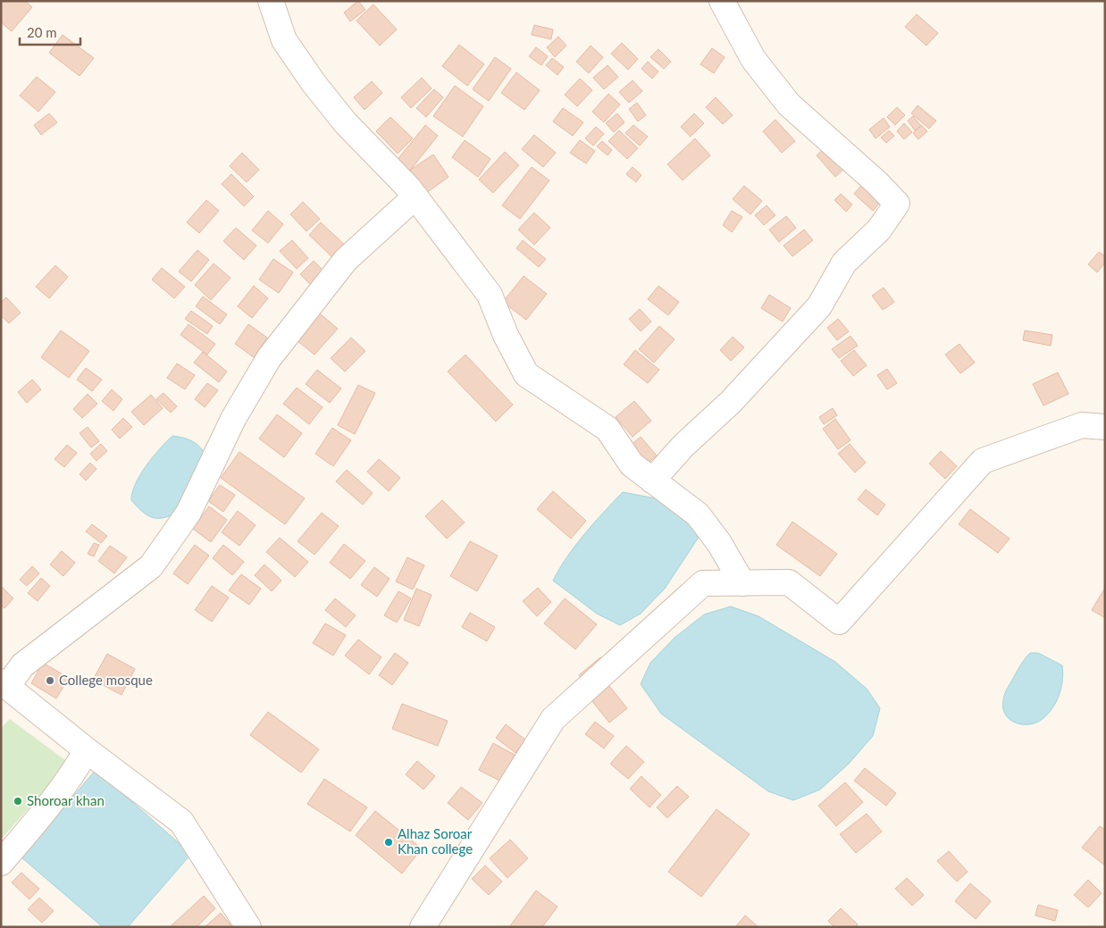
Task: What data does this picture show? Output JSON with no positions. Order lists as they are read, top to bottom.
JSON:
{
  "places": ["College mosque", "Shoroar khan", "Alhaz Soroar Khan college"],
  "scale_bar": "20 m"
}
